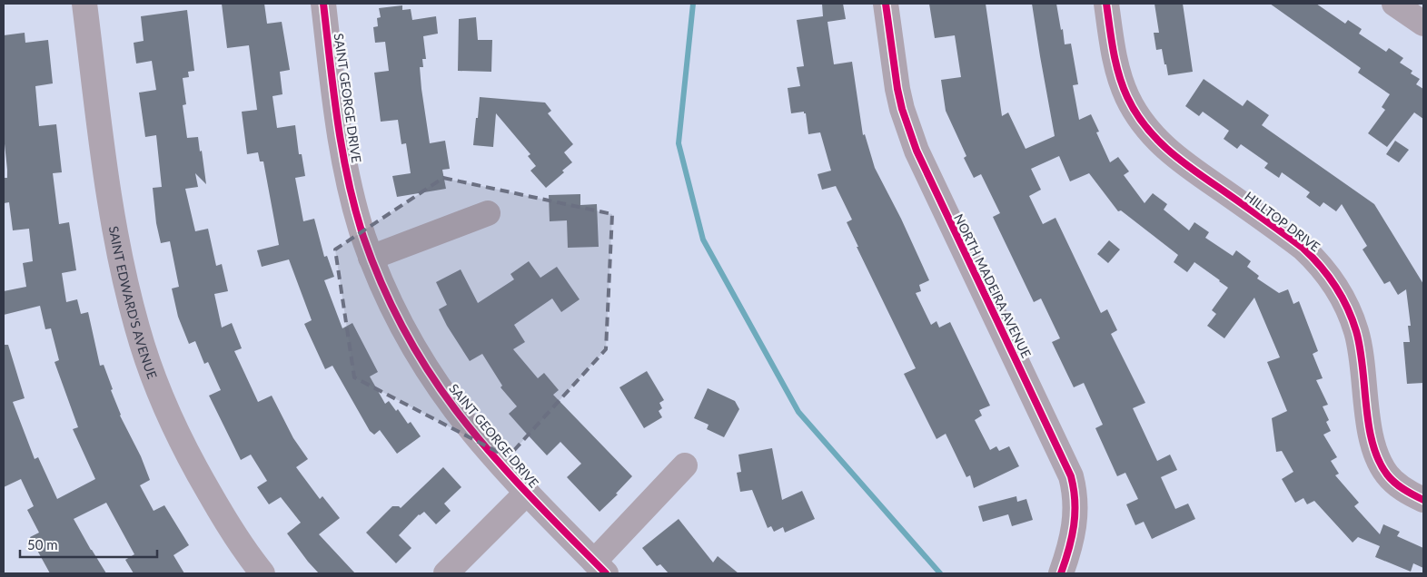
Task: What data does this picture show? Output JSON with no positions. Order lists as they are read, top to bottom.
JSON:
{
  "streets": {
    "street": [
      "SAINT GEORGE DRIVE",
      "HILLTOP DRIVE",
      "NORTH MADEIRA AVENUE",
      "SAINT EDWARD'S AVENUE"
    ]
  },
  "scale_bar": "50 m"
}
